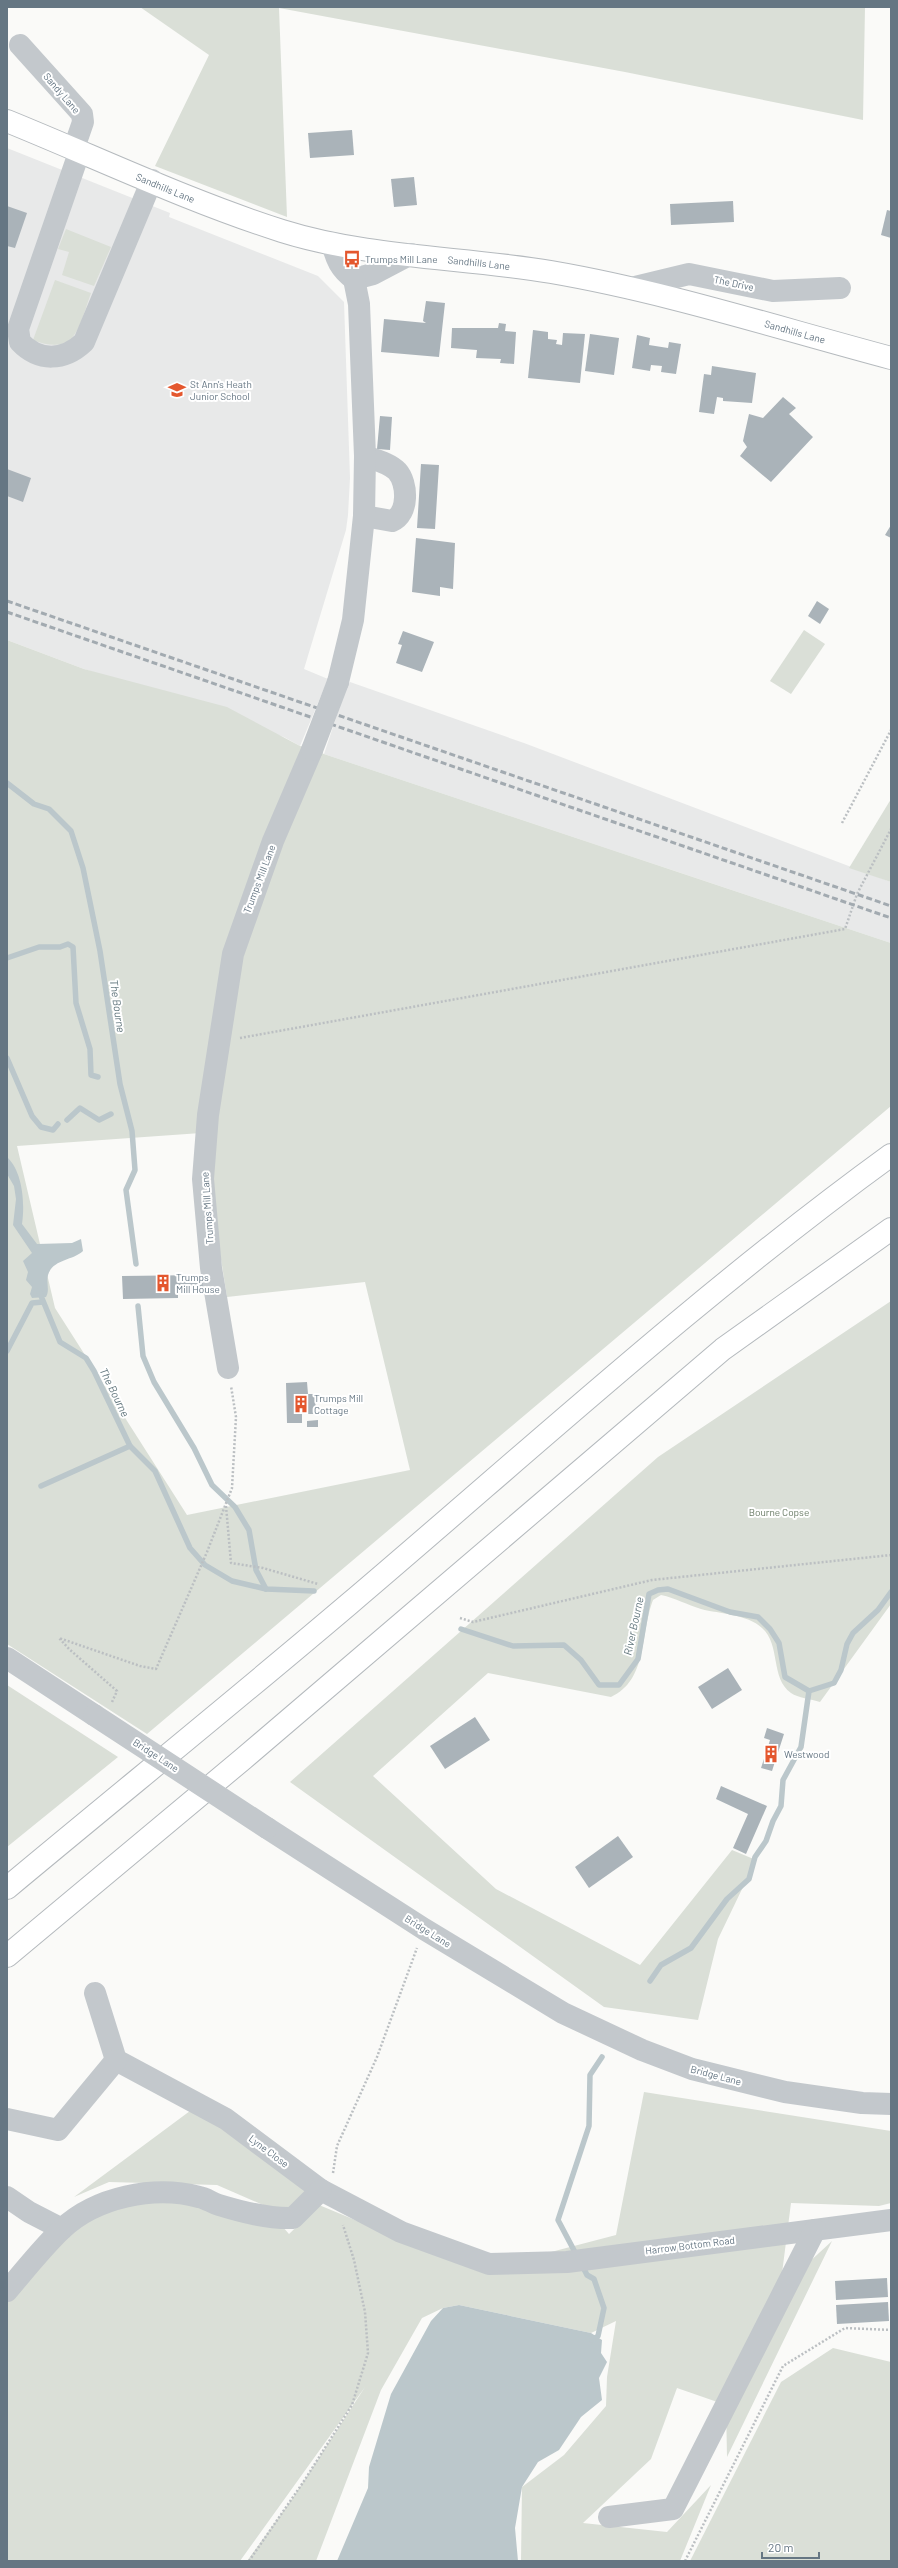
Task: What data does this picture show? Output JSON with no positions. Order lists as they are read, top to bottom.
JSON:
{
  "streets": {
    "main road": ["Sandhills Lane"],
    "street": [
      "Sandy Lane",
      "The Drive",
      "Trumps Mill Lane",
      "Bridge Lane",
      "Lyne Close",
      "Harrow Bottom Road"
    ]
  },
  "crossings": [
    ["Sandy Lane", "Sandhills Lane"],
    ["Sandhills Lane", "The Drive"],
    ["Lyne Close", "Harrow Bottom Road"]
  ],
  "water": ["The Bourne", "River Bourne"],
  "parks": ["Bourne Copse"],
  "places": {
    "bus stop": ["Trumps Mill Lane"],
    "school or university": ["St Ann's Heath Junior School"],
    "building": ["Trumps Mill House", "Trumps Mill Cottage", "Westwood"]
  },
  "scale_bar": "20 m"
}
